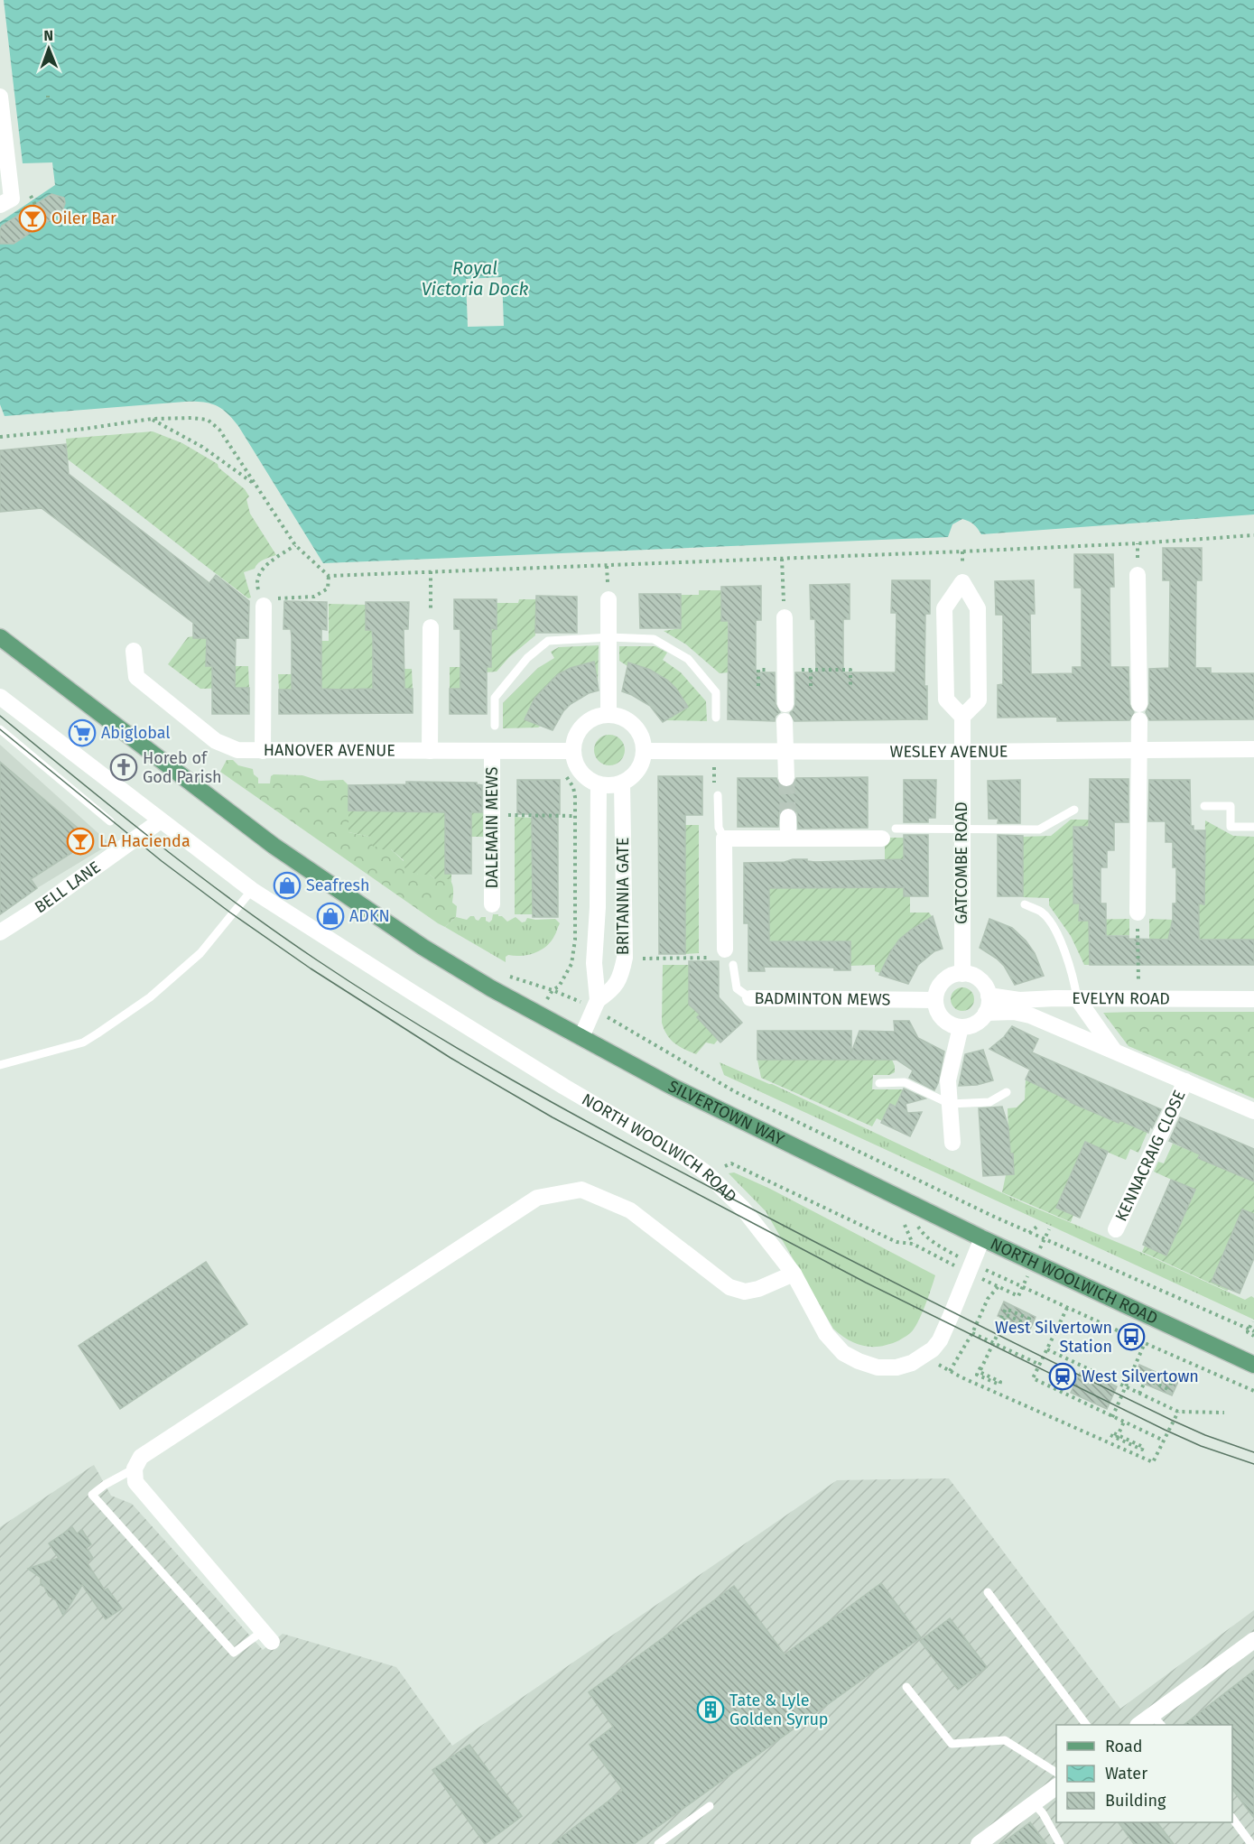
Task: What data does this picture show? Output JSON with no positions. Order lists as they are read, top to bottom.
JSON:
{
  "streets": {
    "main road": ["SILVERTOWN WAY", "NORTH WOOLWICH ROAD"],
    "street": [
      "HANOVER AVENUE",
      "WESLEY AVENUE",
      "DALEMAIN MEWS",
      "GATCOMBE ROAD",
      "BELL LANE",
      "BRITANNIA GATE",
      "BADMINTON MEWS",
      "EVELYN ROAD",
      "KENNACRAIG CLOSE"
    ]
  },
  "crossings": [
    ["HANOVER AVENUE", "WESLEY AVENUE"],
    ["HANOVER AVENUE", "DALEMAIN MEWS"],
    ["HANOVER AVENUE", "BRITANNIA GATE"],
    ["WESLEY AVENUE", "GATCOMBE ROAD"],
    ["WESLEY AVENUE", "BRITANNIA GATE"],
    ["GATCOMBE ROAD", "BADMINTON MEWS"],
    ["GATCOMBE ROAD", "EVELYN ROAD"],
    ["BELL LANE", "NORTH WOOLWICH ROAD"],
    ["BRITANNIA GATE", "SILVERTOWN WAY"],
    ["BADMINTON MEWS", "EVELYN ROAD"],
    ["SILVERTOWN WAY", "NORTH WOOLWICH ROAD"]
  ],
  "water": ["Royal Victoria Dock"],
  "places": {
    "bar": ["Oiler Bar", "LA Hacienda"],
    "supermarket": ["Abiglobal"],
    "church": ["Horeb of God Parish"],
    "shop": ["Seafresh", "ADKN"],
    "bus stop": ["West Silvertown Station"],
    "station": ["West Silvertown"],
    "building": ["Tate & Lyle Golden Syrup"]
  },
  "legend": ["Road", "Water", "Building"],
  "north": "top"
}
